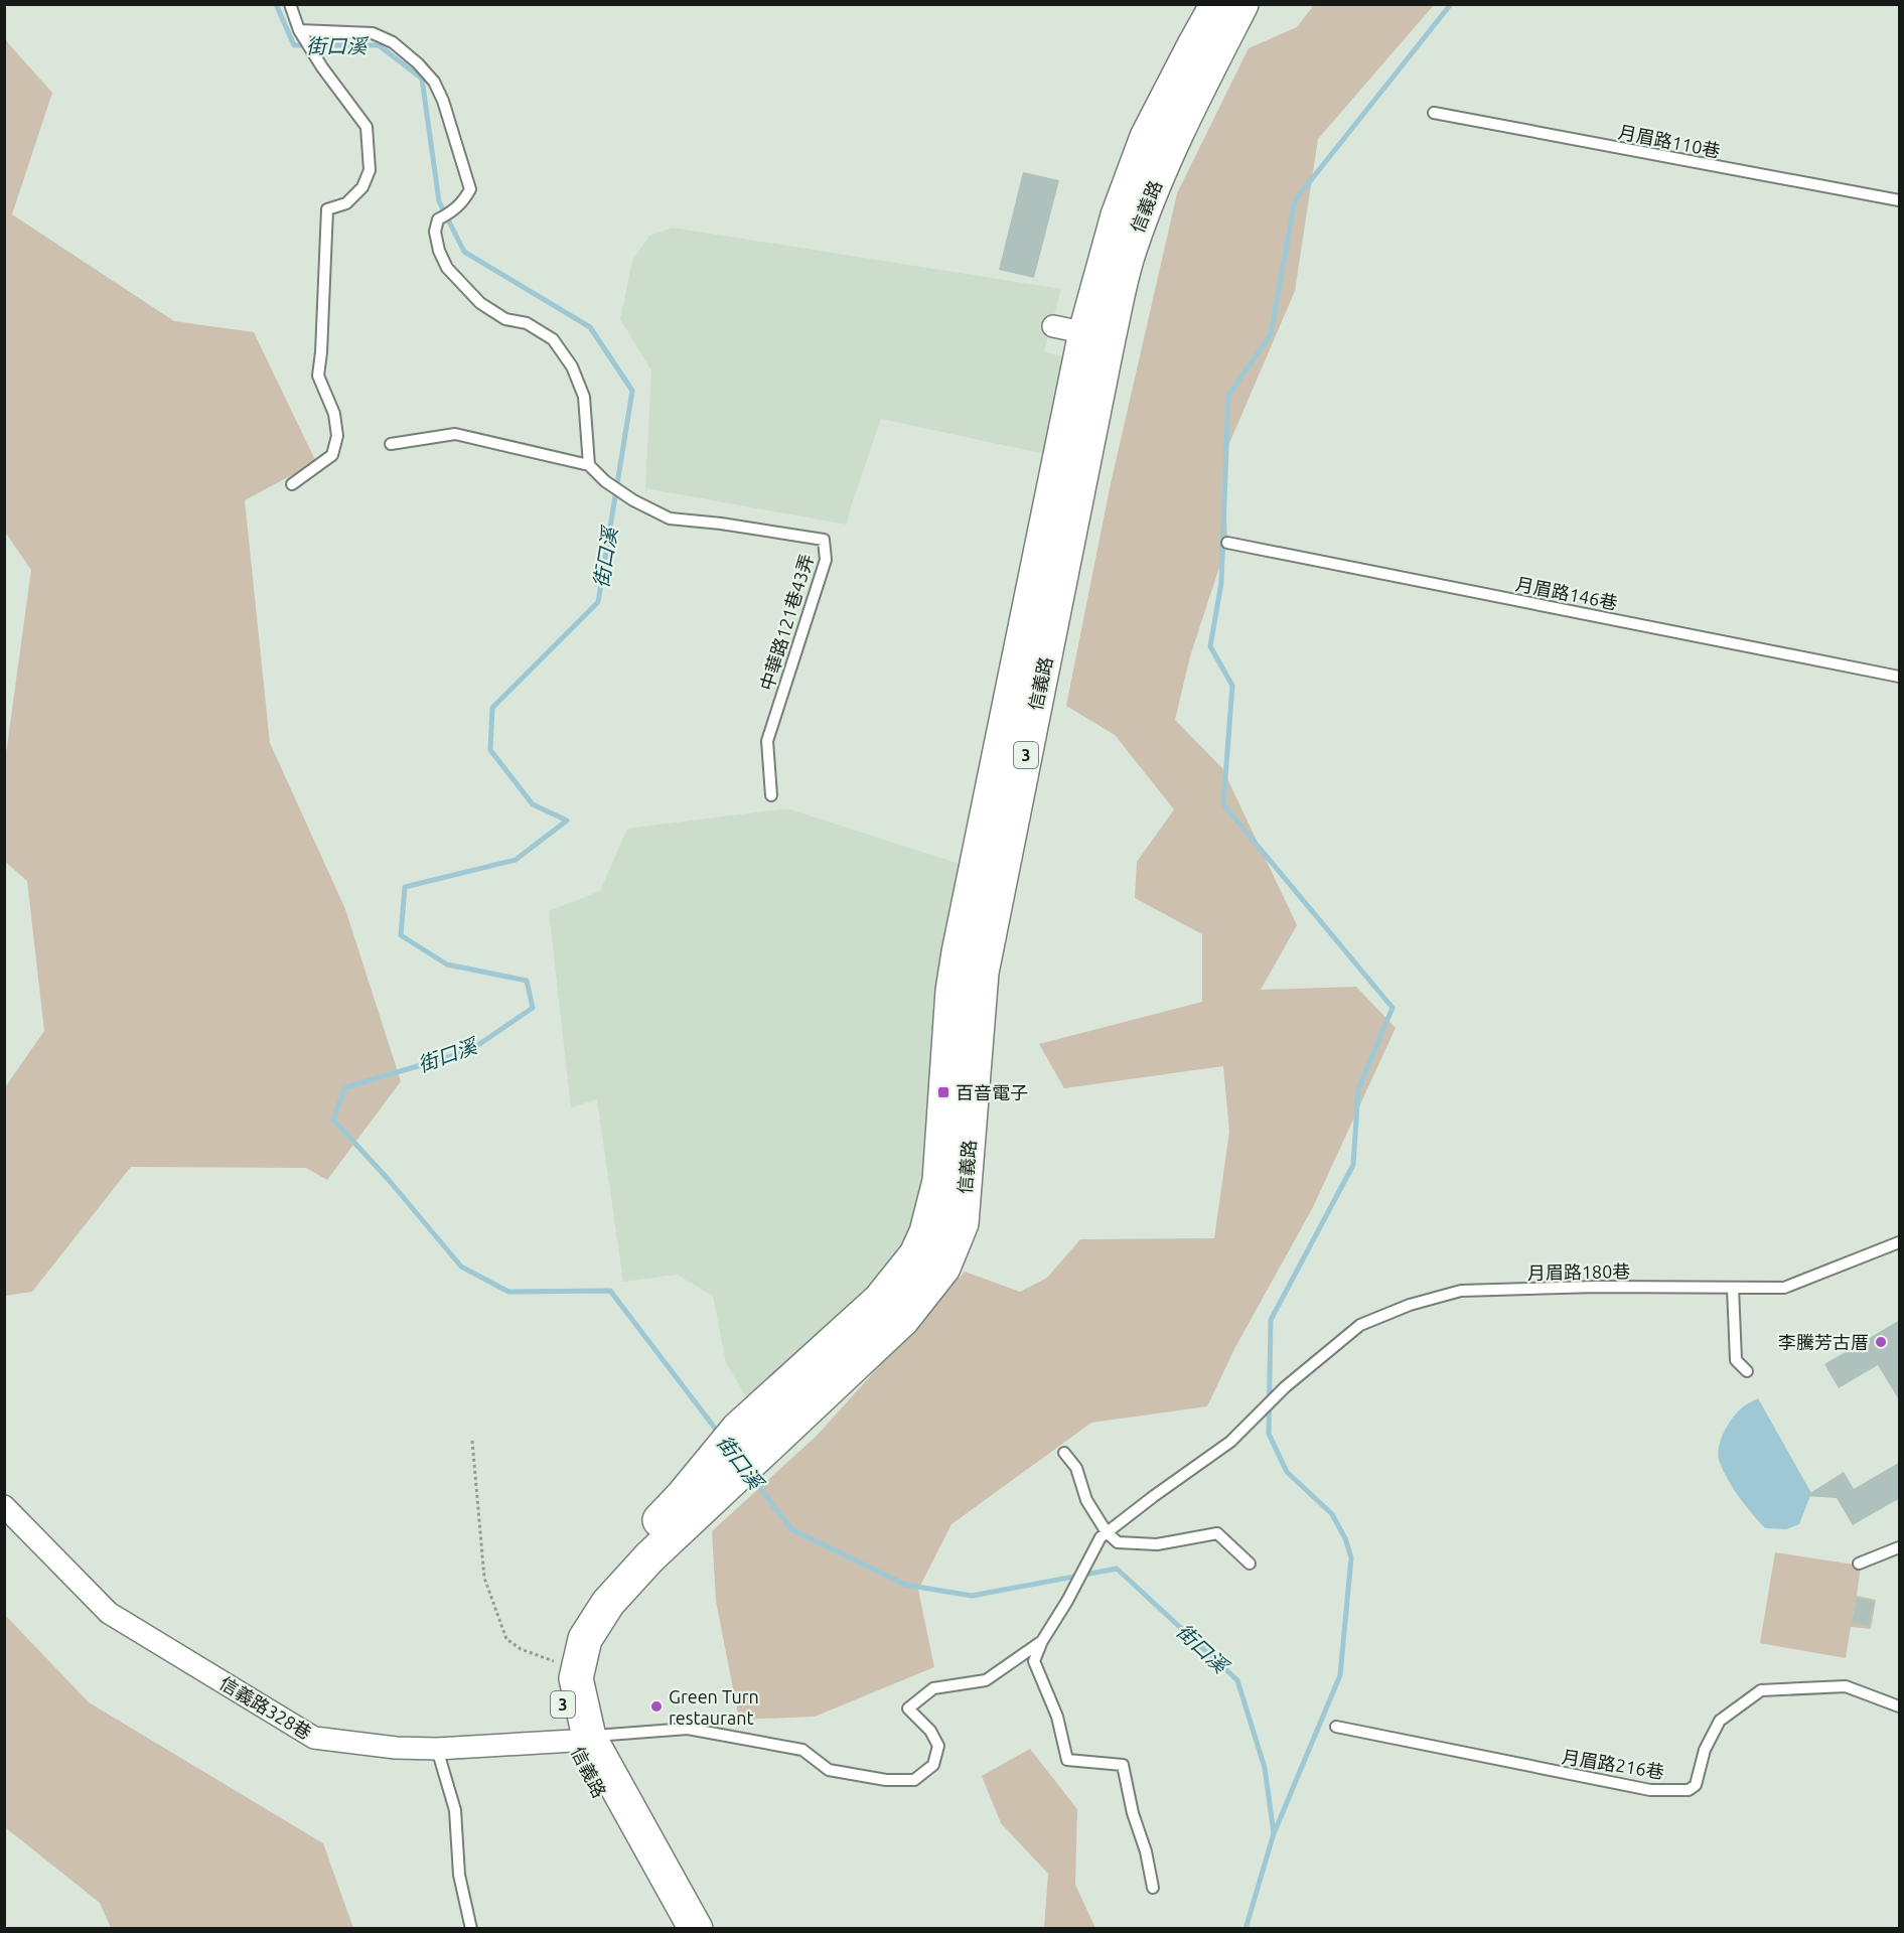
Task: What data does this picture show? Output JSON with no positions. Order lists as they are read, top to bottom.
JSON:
{
  "streets": {
    "main road": ["信義路", "3"],
    "street": ["信義路328巷"],
    "lane": [
      "月眉路110巷",
      "月眉路146巷",
      "中華路121巷43弄",
      "月眉路180巷",
      "月眉路216巷"
    ]
  },
  "crossings": [
    ["信義路", "信義路328巷"]
  ],
  "water": ["街口溪"],
  "places": {
    "transit": ["百音電子"],
    "other": ["李騰芳古厝", "Green Turn restaurant"]
  }
}
